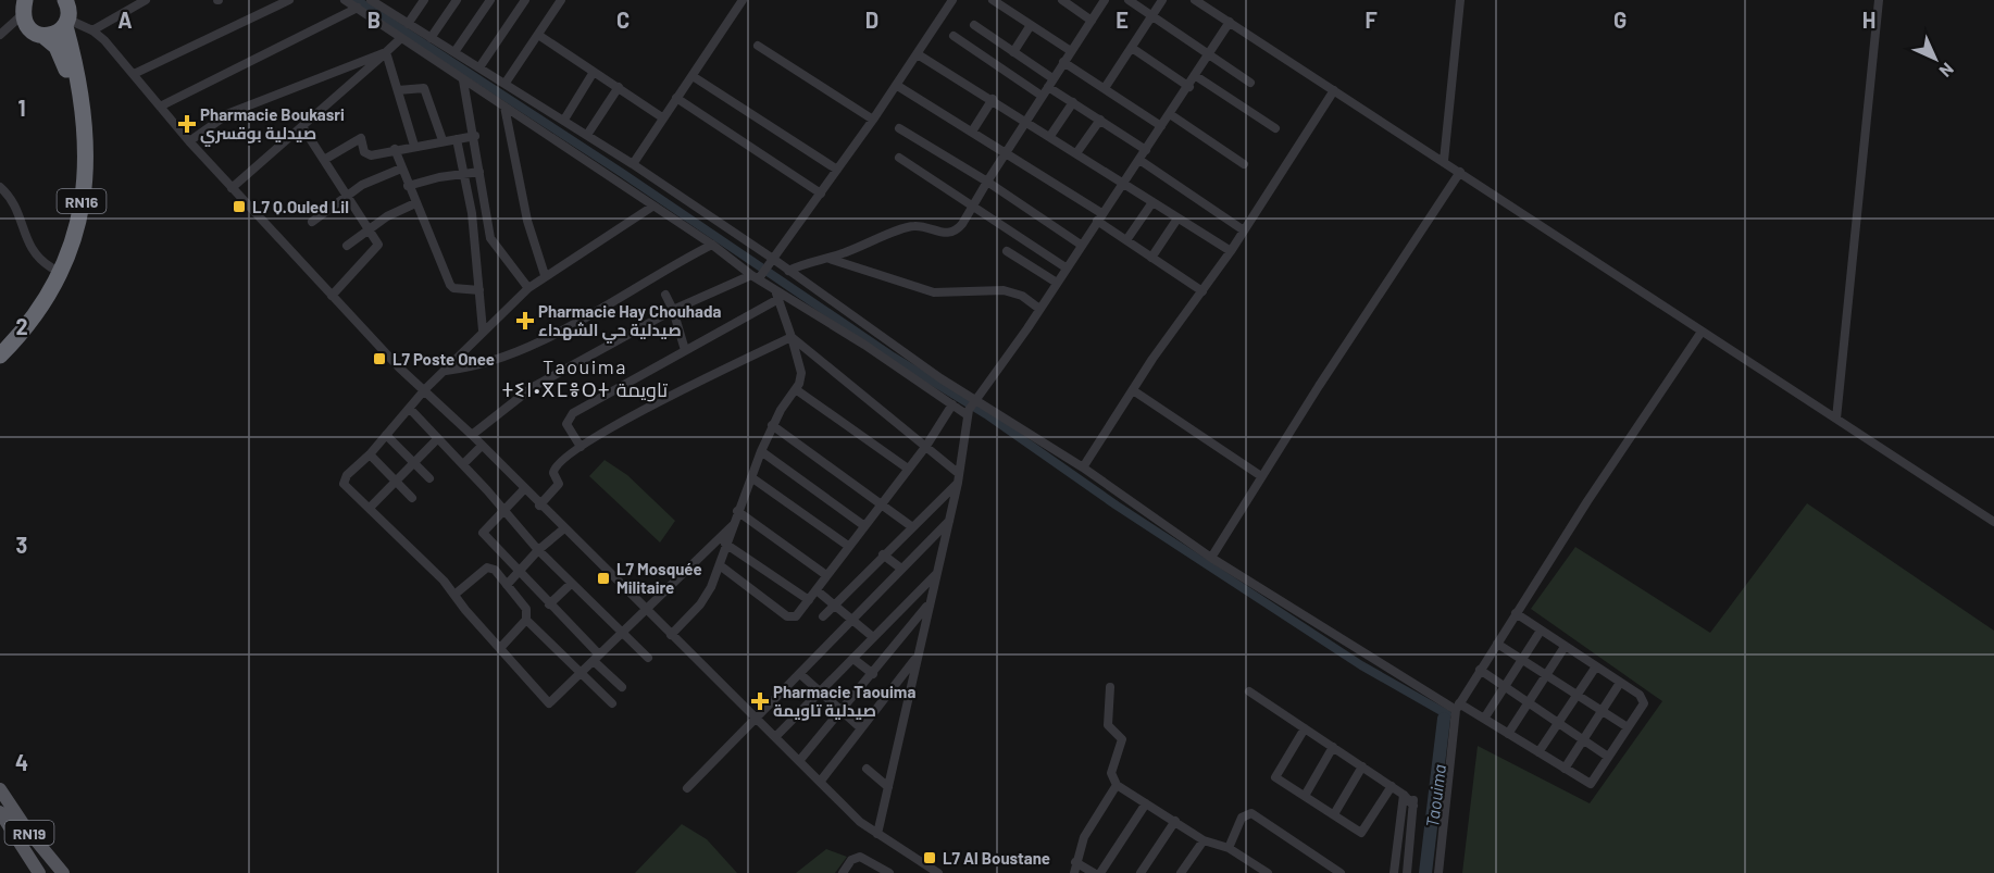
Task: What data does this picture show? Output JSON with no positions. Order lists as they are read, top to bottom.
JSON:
{
  "streets": {
    "highway": ["RN16"],
    "main road": ["RN19"]
  },
  "districts": ["Taouima ⵜⵉⵏ•ⴳⵎⴻⵔⵜ تاويمة"],
  "water": ["Taouima"],
  "places": {
    "health": ["Pharmacie Boukasri صيدلية بوقسري", "Pharmacie Hay Chouhada صيدلية حي الشهداء", "Pharmacie Taouima صيدلية تاويمة"],
    "transit": [
      "L7 Q.Ouled Lil",
      "L7 Poste Onee",
      "L7 Mosquée Militaire",
      "L7 Al Boustane"
    ]
  },
  "north": "bottom right",
  "grid": {
    "columns": [
      "A",
      "B",
      "C",
      "D",
      "E",
      "F",
      "G",
      "H"
    ],
    "rows": [
      "1",
      "2",
      "3",
      "4"
    ]
  }
}
